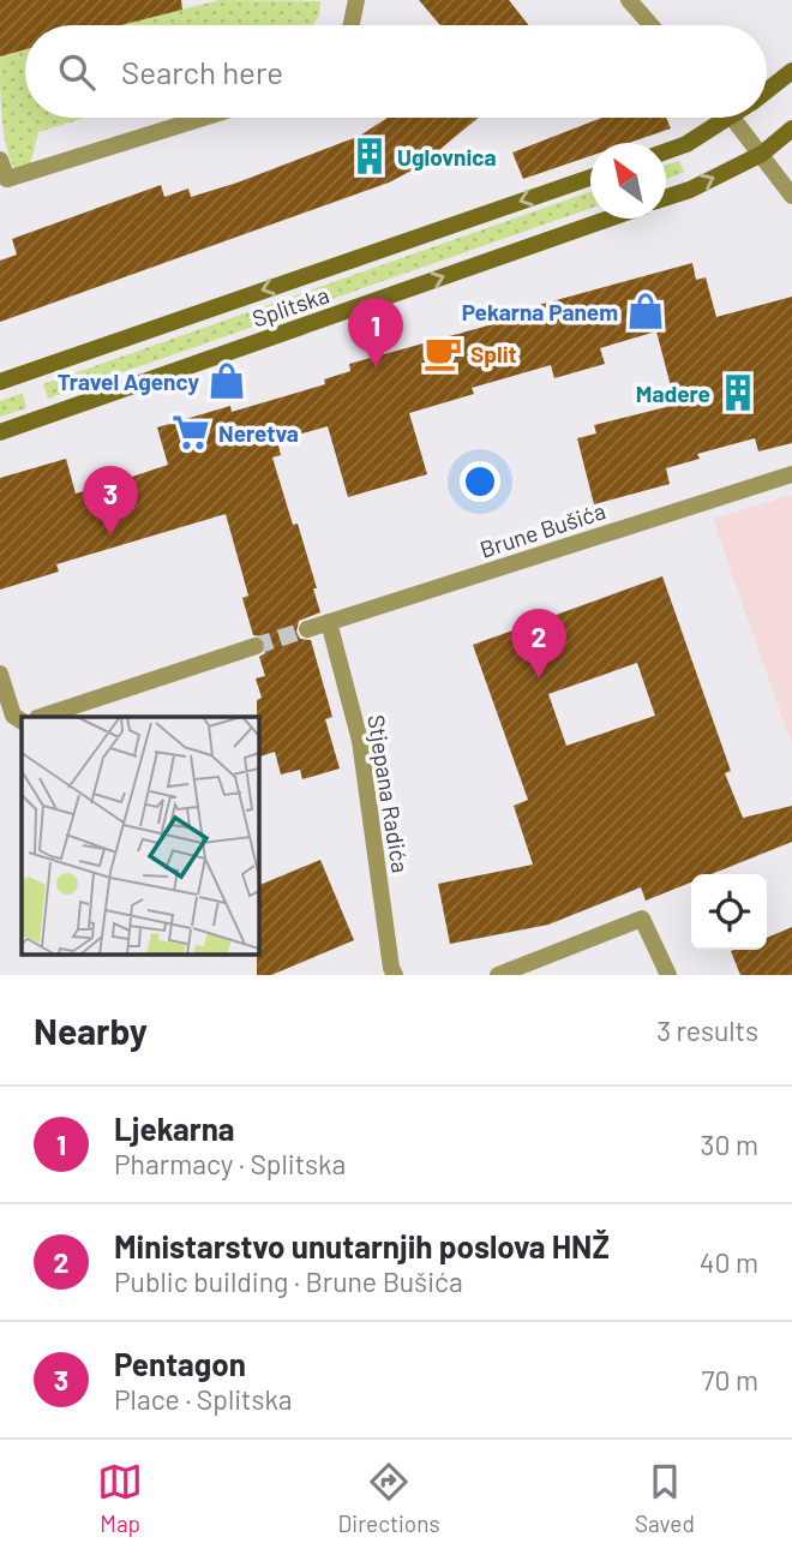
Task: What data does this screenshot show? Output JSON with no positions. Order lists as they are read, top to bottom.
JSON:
{
  "streets": {
    "main road": ["Splitska"],
    "street": ["Brune Bušića", "Stjepana Radića"]
  },
  "crossings": [
    ["Brune Bušića", "Stjepana Radića"]
  ],
  "places": {
    "building": ["Uglovnica", "Madere"],
    "shop": ["Pekarna Panem", "Travel Agency"],
    "cafe": ["Split"],
    "supermarket": ["Neretva"]
  },
  "north": "top left",
  "page": {
    "search": "Search here",
    "pins": ["1", "3", "2"],
    "heading": ["Nearby", "3 results"],
    "list": [
      {
        "mark": "1",
        "name": "Ljekarna",
        "note": "Pharmacy · Splitska",
        "value": "30 m"
      },
      {
        "mark": "2",
        "name": "Ministarstvo unutarnjih poslova HNŽ",
        "note": "Public building · Brune Bušića",
        "value": "40 m"
      },
      {
        "mark": "3",
        "name": "Pentagon",
        "note": "Place · Splitska",
        "value": "70 m"
      }
    ],
    "nav": ["Map", "Directions", "Saved"]
  }
}
